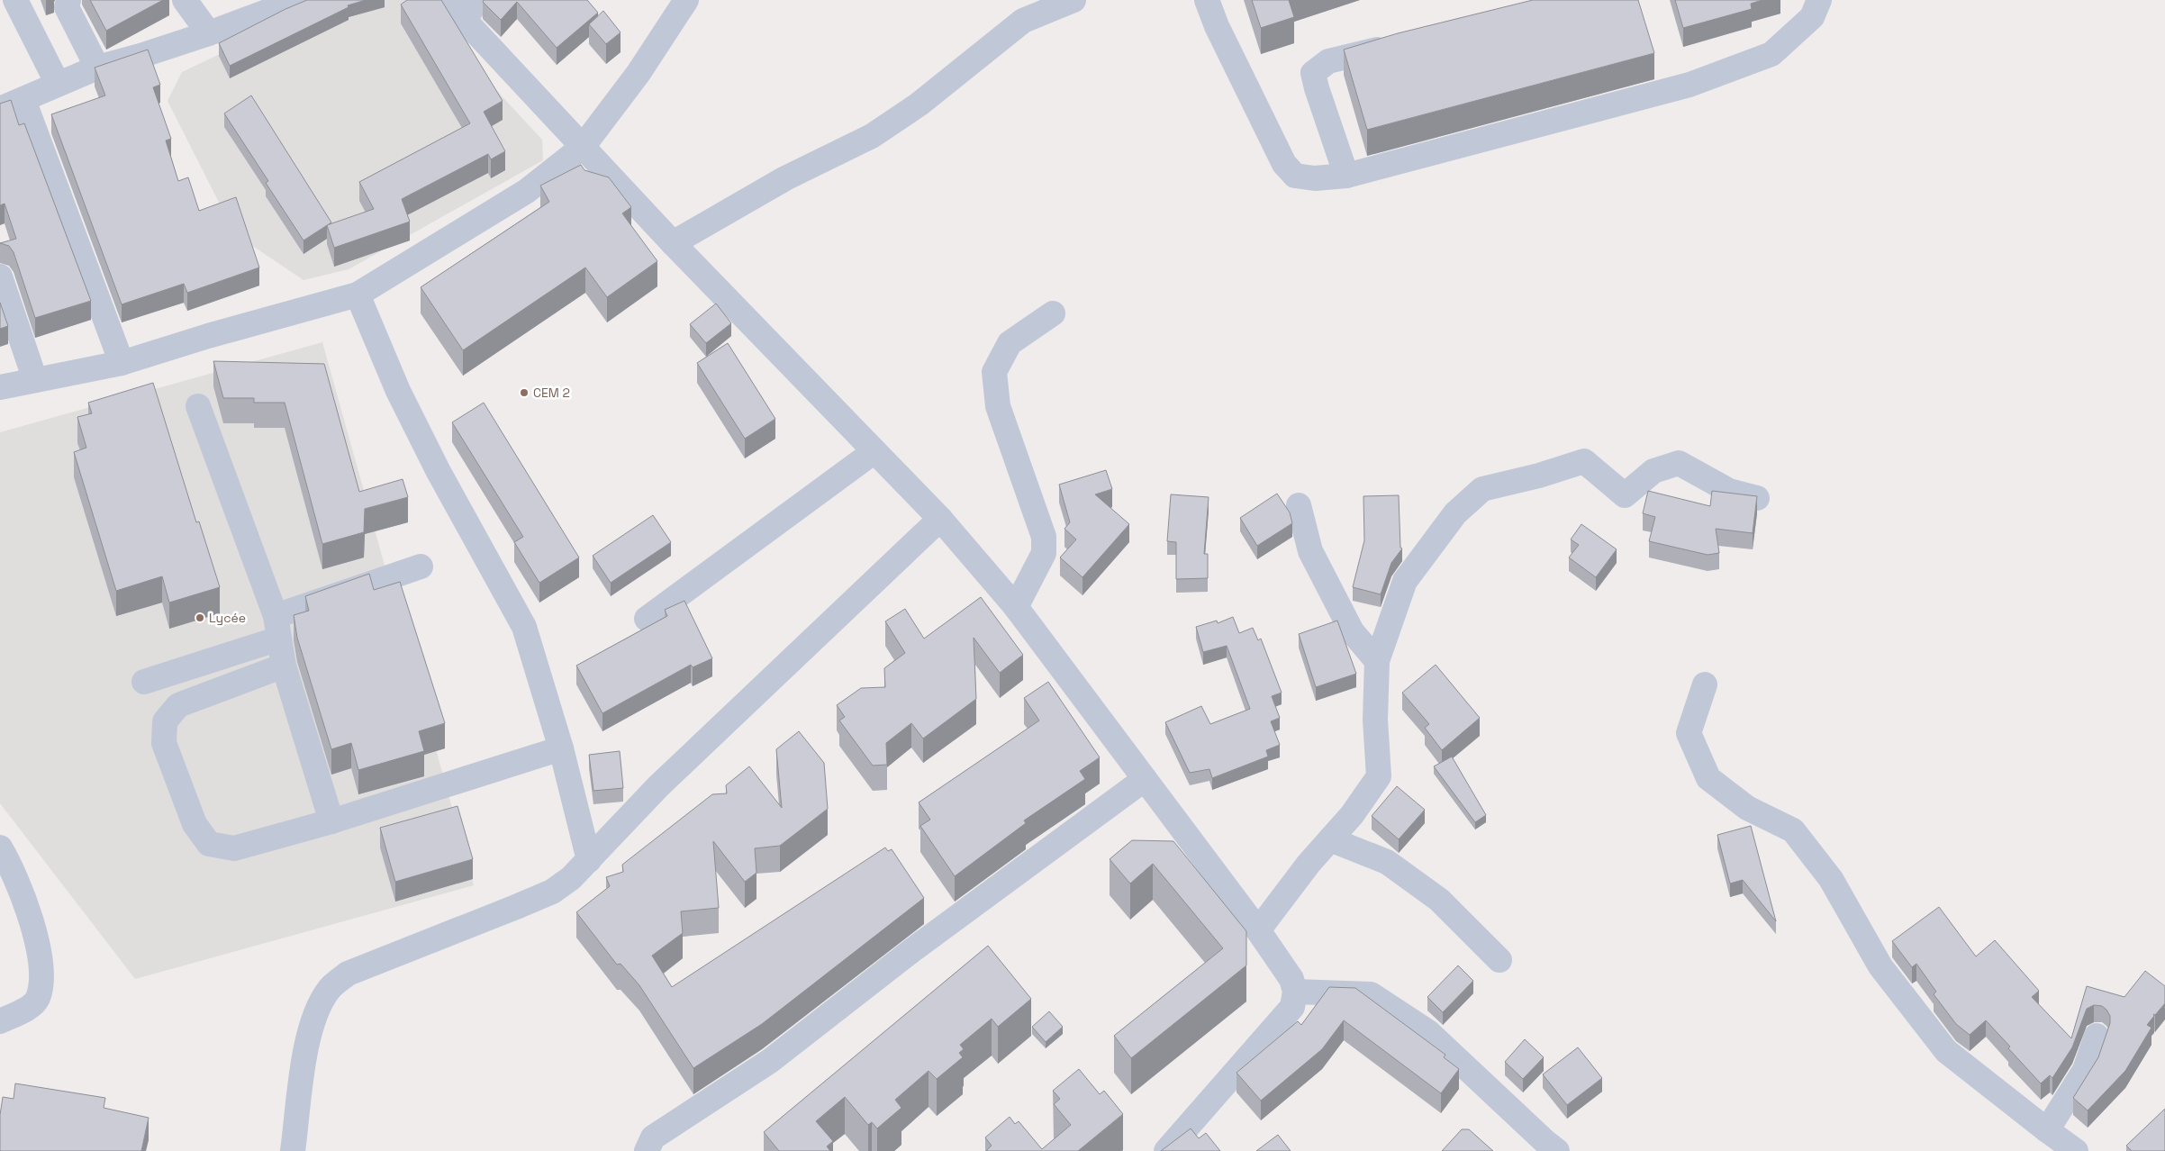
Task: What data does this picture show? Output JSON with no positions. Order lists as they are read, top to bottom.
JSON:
{
  "places": ["CEM 2", "Lycée"]
}
